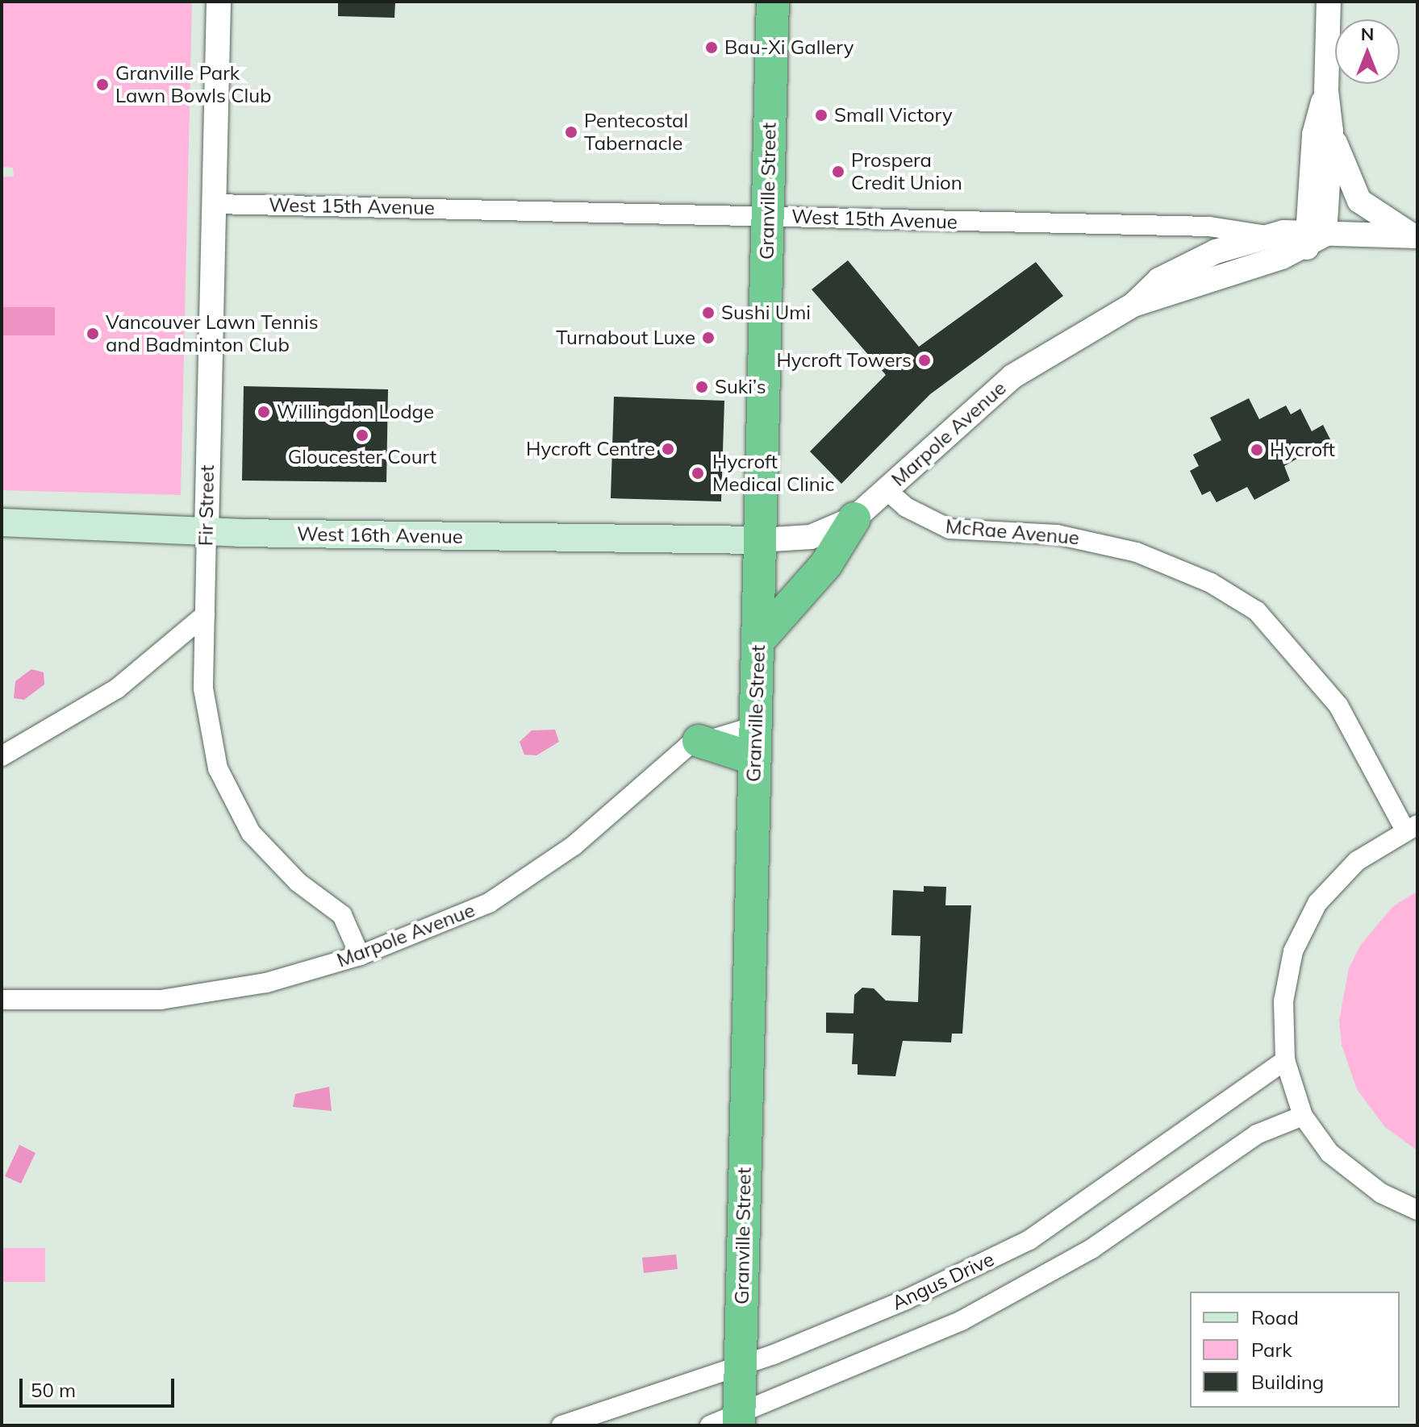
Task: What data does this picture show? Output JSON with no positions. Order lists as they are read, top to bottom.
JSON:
{
  "streets": {
    "highway": ["Granville Street"],
    "main road": ["West 16th Avenue"],
    "street": [
      "West 15th Avenue",
      "Marpole Avenue",
      "Fir Street",
      "McRae Avenue",
      "Angus Drive"
    ]
  },
  "crossings": [
    ["Granville Street", "West 15th Avenue"],
    ["Granville Street", "Marpole Avenue"],
    ["Granville Street", "West 16th Avenue"],
    ["Granville Street", "Angus Drive"],
    ["West 15th Avenue", "Marpole Avenue"],
    ["West 15th Avenue", "Fir Street"],
    ["Marpole Avenue", "Fir Street"],
    ["Marpole Avenue", "McRae Avenue"],
    ["Marpole Avenue", "West 16th Avenue"],
    ["Fir Street", "West 16th Avenue"]
  ],
  "places": [
    "Bau-Xi Gallery",
    "Granville Park Lawn Bowls Club",
    "Small Victory",
    "Pentecostal Tabernacle",
    "Prospera Credit Union",
    "Sushi Umi",
    "Vancouver Lawn Tennis and Badminton Club",
    "Turnabout Luxe",
    "Hycroft Towers",
    "Suki’s",
    "Willingdon Lodge",
    "Gloucester Court",
    "Hycroft Centre",
    "Hycroft",
    "Hycroft Medical Clinic"
  ],
  "legend": ["Road", "Park", "Building"],
  "scale_bar": "50 m",
  "north": "top"
}
